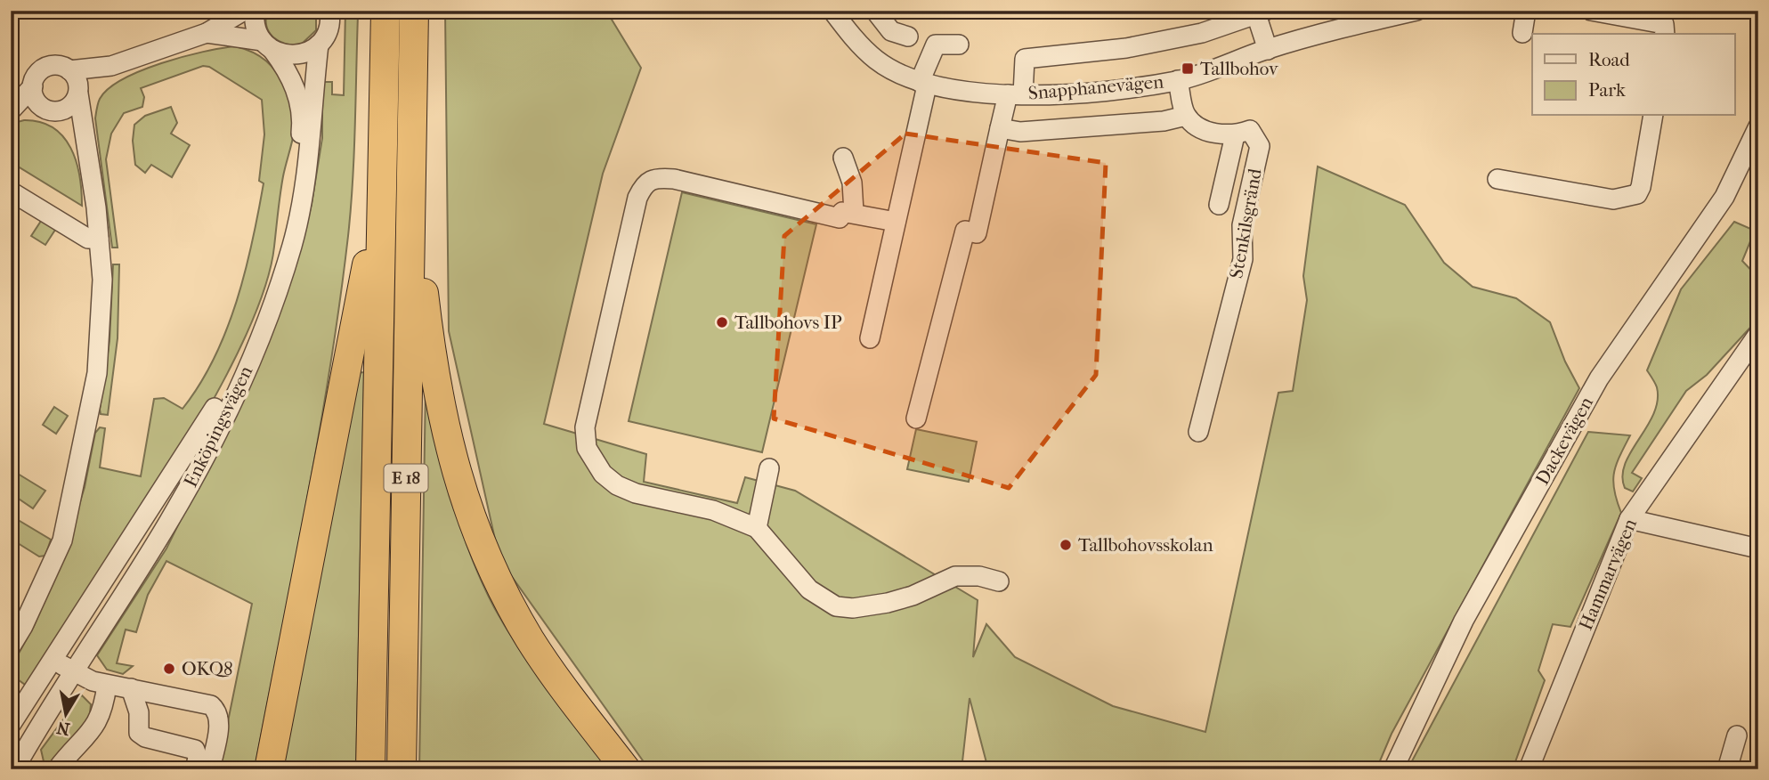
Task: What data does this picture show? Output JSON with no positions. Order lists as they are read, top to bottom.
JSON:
{
  "streets": {
    "highway": ["E 18"],
    "street": [
      "Snapphanevägen",
      "Stenkilsgränd",
      "Enköpingsvägen",
      "Dackevägen",
      "Hammarvägen"
    ]
  },
  "places": {
    "transit": ["Tallbohov"],
    "other": ["Tallbohovs IP", "Tallbohovsskolan", "OKQ8"]
  },
  "legend": ["Road", "Park"],
  "north": "bottom"
}
